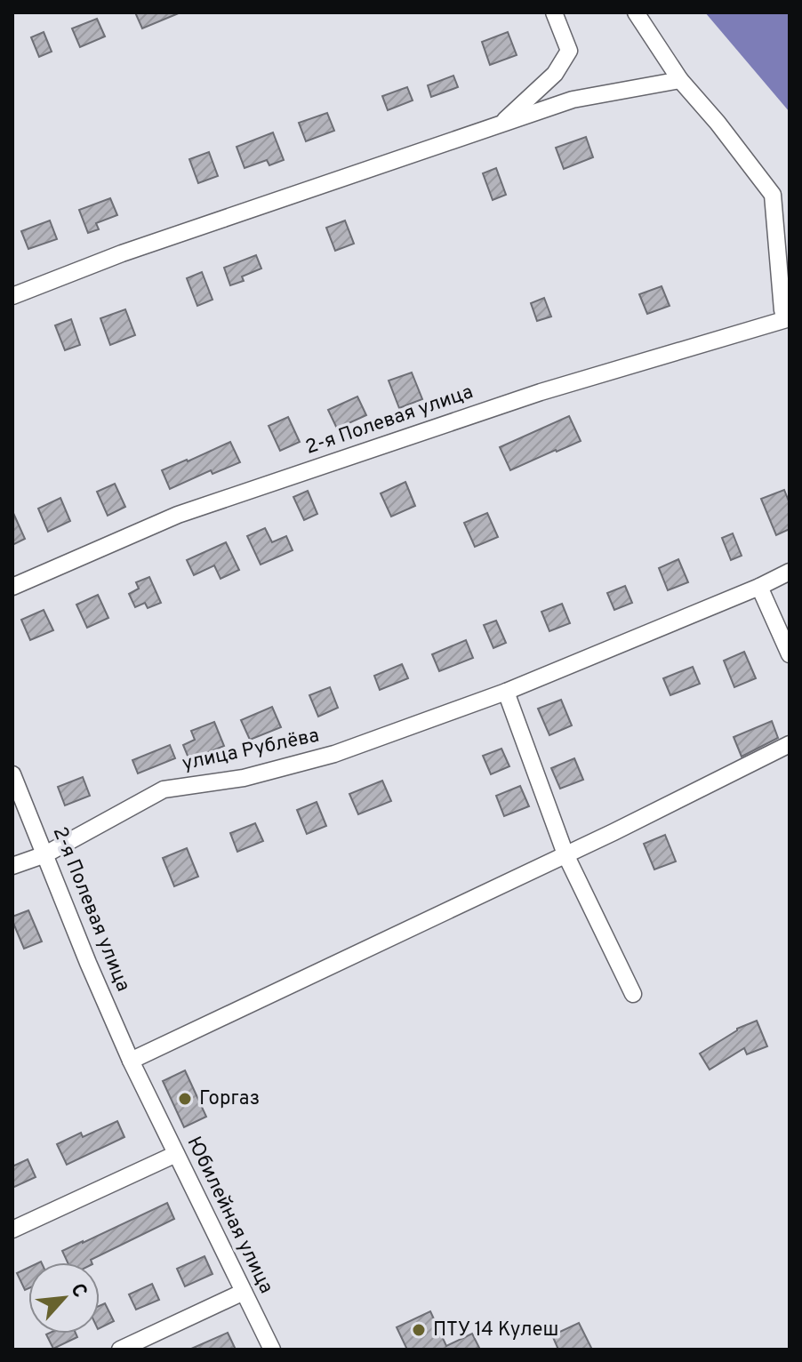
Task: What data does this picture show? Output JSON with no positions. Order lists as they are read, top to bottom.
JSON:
{
  "streets": {
    "street": ["2-я Полевая улица", "улица Рублёва", "Юбилейная улица"]
  },
  "crossings": [
    ["2-я Полевая улица", "улица Рублёва"],
    ["2-я Полевая улица", "Юбилейная улица"]
  ],
  "places": ["Горгаз", "ПТУ 14 Кулеш"],
  "north": "top right"
}
